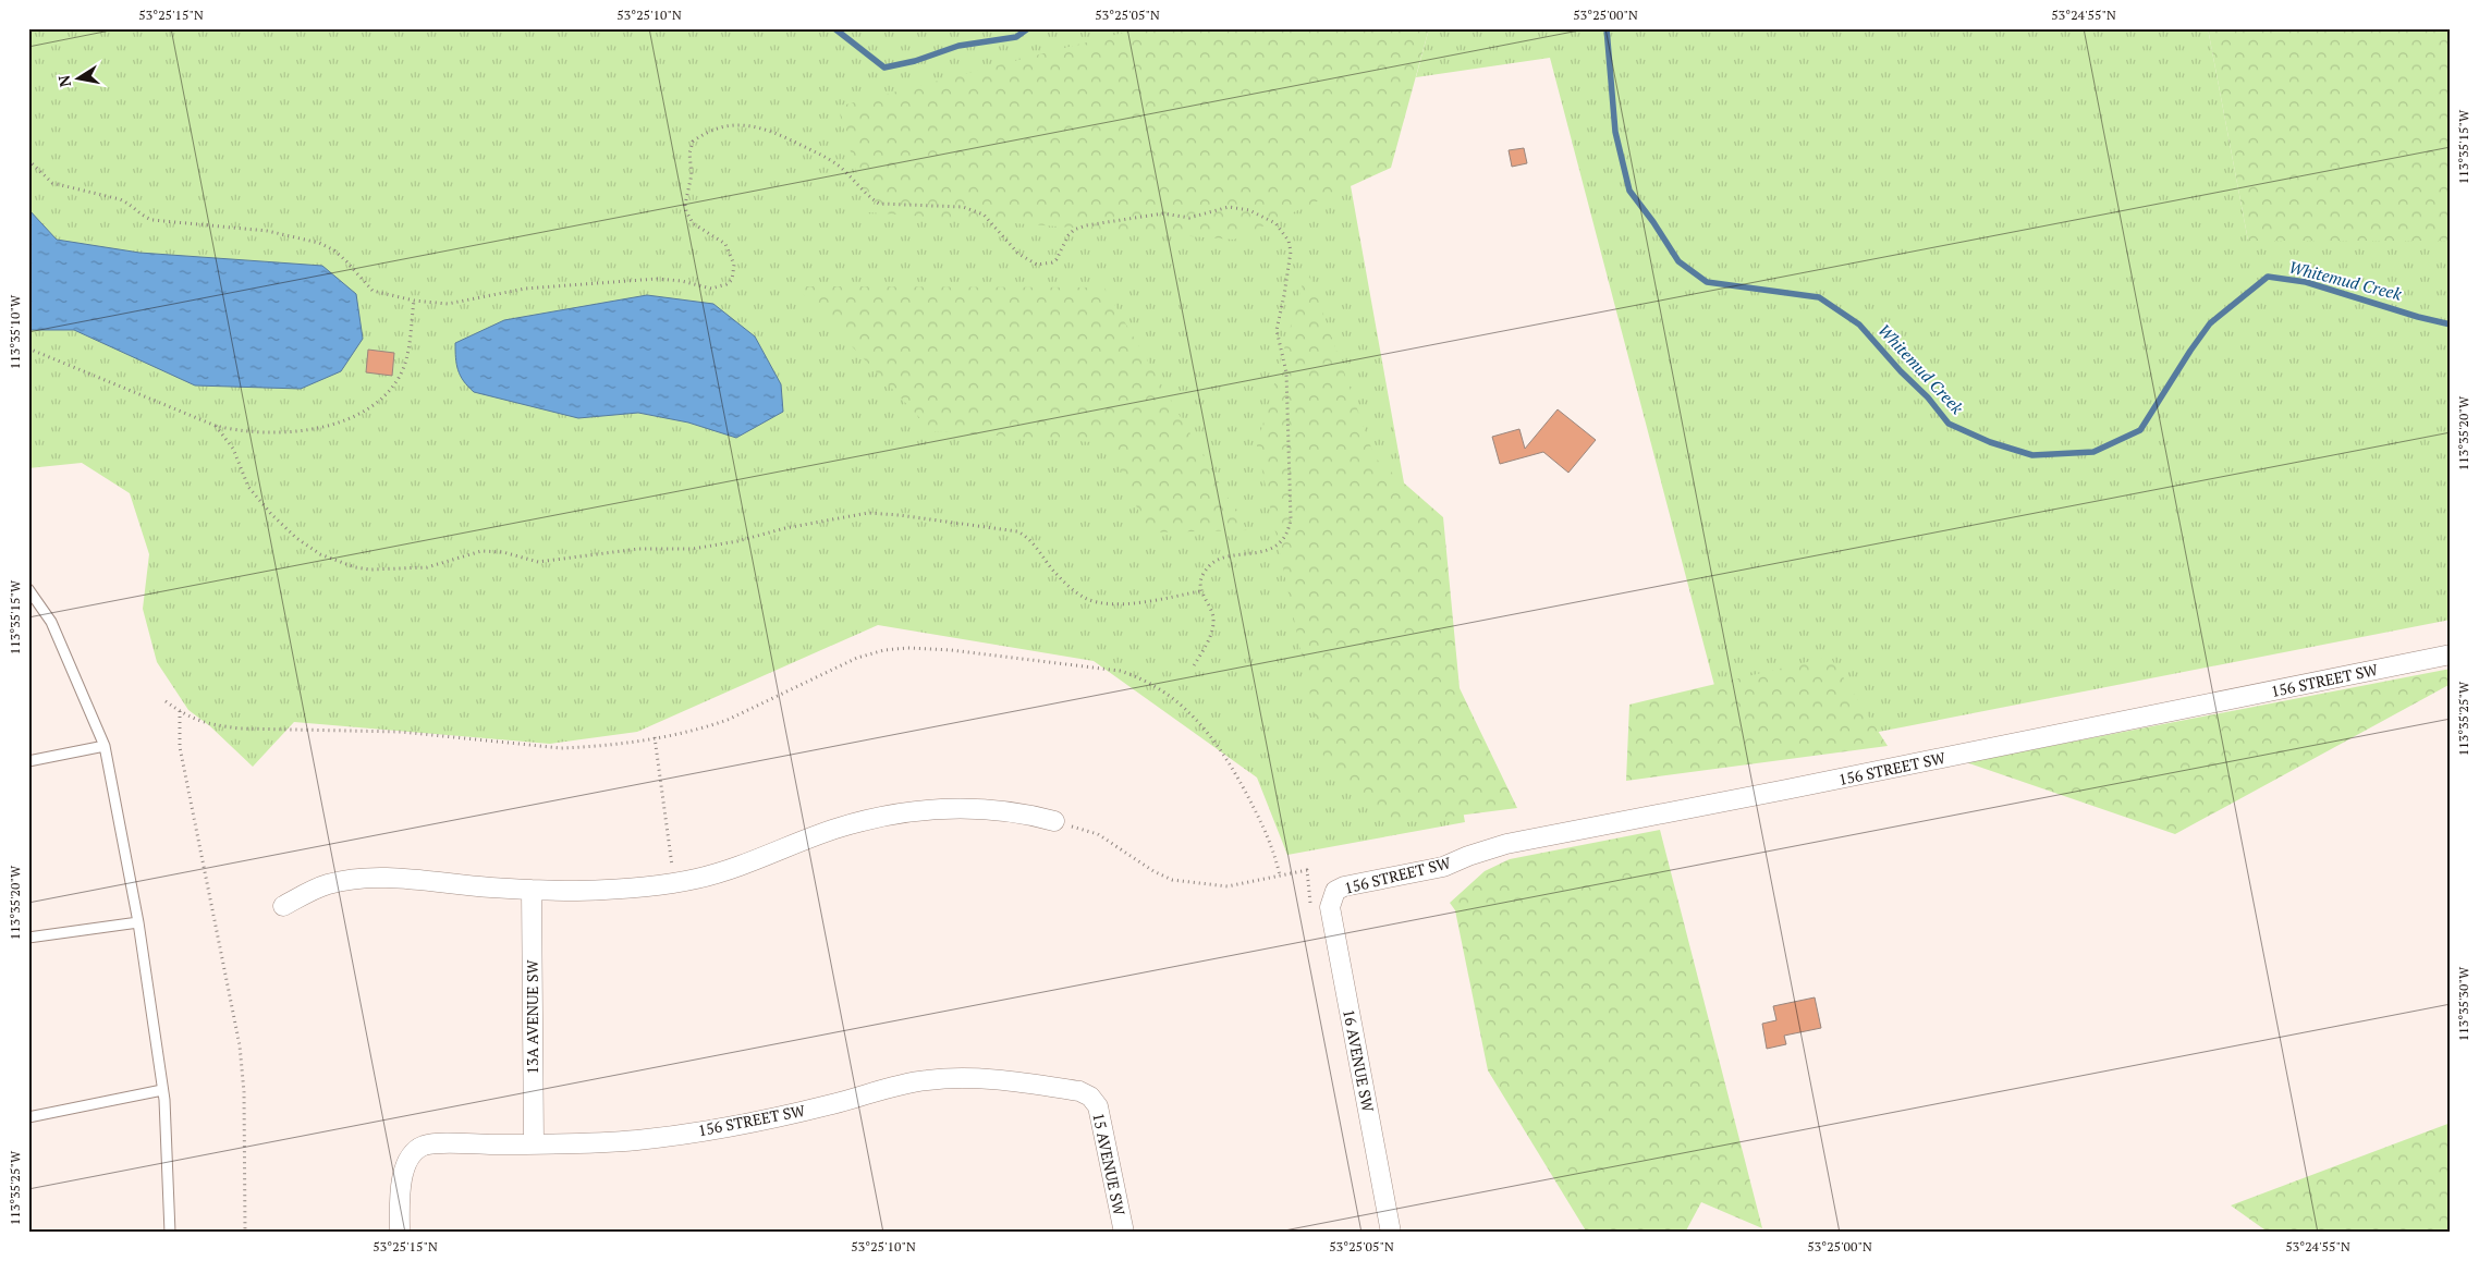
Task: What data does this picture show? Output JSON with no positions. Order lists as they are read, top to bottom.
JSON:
{
  "streets": {
    "street": [
      "156 STREET SW",
      "13A AVENUE SW",
      "16 AVENUE SW",
      "15 AVENUE SW"
    ]
  },
  "crossings": [
    ["156 STREET SW", "13A AVENUE SW"],
    ["156 STREET SW", "16 AVENUE SW"],
    ["156 STREET SW", "15 AVENUE SW"]
  ],
  "water": ["Whitemud Creek"],
  "north": "left",
  "coordinates": [
    "53°25'15\"N",
    "53°25'10\"N",
    "53°25'05\"N",
    "53°25'00\"N",
    "53°24'55\"N",
    "113°35'15\"W",
    "113°35'10\"W",
    "113°35'20\"W",
    "113°35'25\"W",
    "113°35'30\"W"
  ]
}
